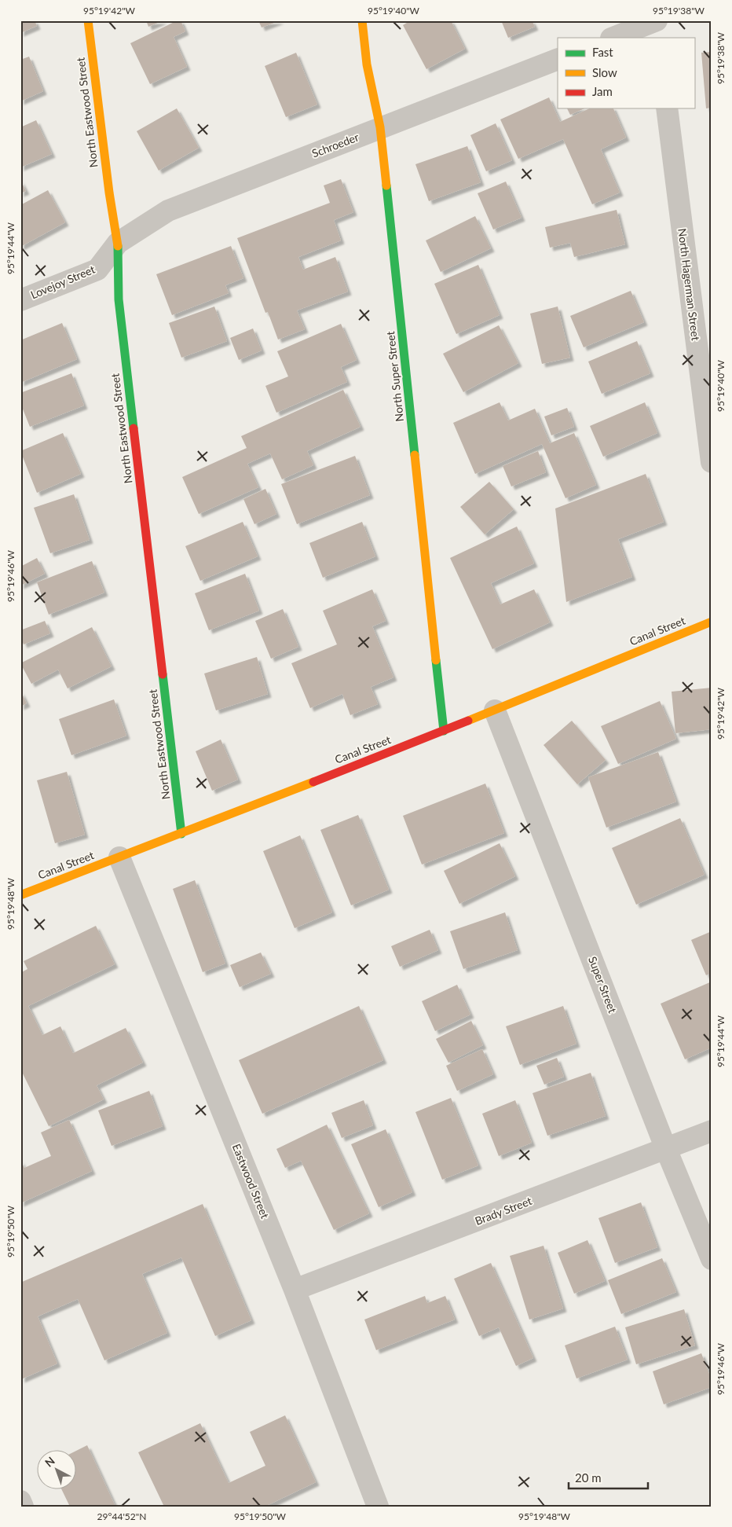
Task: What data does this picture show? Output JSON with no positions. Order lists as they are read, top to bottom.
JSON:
{
  "streets": {
    "street": [
      "North Eastwood Street",
      "Schroeder",
      "Lovejoy Street",
      "North Hagerman Street",
      "North Super Street",
      "Canal Street",
      "Super Street",
      "Eastwood Street",
      "Brady Street"
    ]
  },
  "crossings": [
    ["North Eastwood Street", "Schroeder"],
    ["North Eastwood Street", "Lovejoy Street"],
    ["North Eastwood Street", "Canal Street"],
    ["Schroeder", "Lovejoy Street"],
    ["Schroeder", "North Super Street"],
    ["North Super Street", "Canal Street"],
    ["Canal Street", "Super Street"],
    ["Canal Street", "Eastwood Street"],
    ["Super Street", "Brady Street"],
    ["Eastwood Street", "Brady Street"]
  ],
  "legend": ["Fast", "Slow", "Jam"],
  "scale_bar": "20 m",
  "north": "top left",
  "coordinates": [
    "95°19'42\"W",
    "95°19'40\"W",
    "95°19'38\"W",
    "95°19'44\"W",
    "95°19'46\"W",
    "95°19'48\"W",
    "95°19'50\"W",
    "29°44'52\"N"
  ]
}
